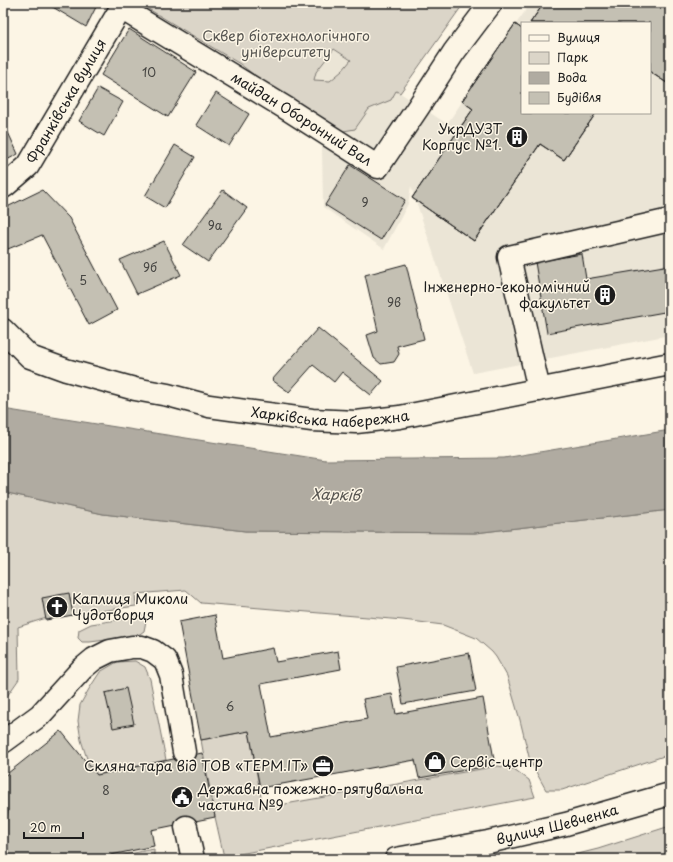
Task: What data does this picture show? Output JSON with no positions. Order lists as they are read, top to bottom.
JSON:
{
  "streets": {
    "street": [
      "Франківська вулиця",
      "майдан Оборонний Вал",
      "Харківська набережна",
      "вулиця Шевченка"
    ]
  },
  "crossings": [
    ["Франківська вулиця", "майдан Оборонний Вал"]
  ],
  "water": ["Харків"],
  "parks": ["Сквер біотехнологічного університету"],
  "places": {
    "building": ["УкрДУЗТ Корпус №1.", "Інженерно-економічний факультет"],
    "church": ["Каплиця Миколи Чудотворця"],
    "shop": ["Сервіс-центр"],
    "office": ["Скляна тара від ТОВ «ТЕРМ.ІТ»"],
    "public building": ["Державна пожежно-рятувальна частина №9"]
  },
  "house_numbers": [
    "10",
    "9",
    "9а",
    "9б",
    "5",
    "9в",
    "6",
    "8"
  ],
  "legend": [
    "Вулиця",
    "Парк",
    "Вода",
    "Будівля"
  ],
  "scale_bar": "20 m"
}
